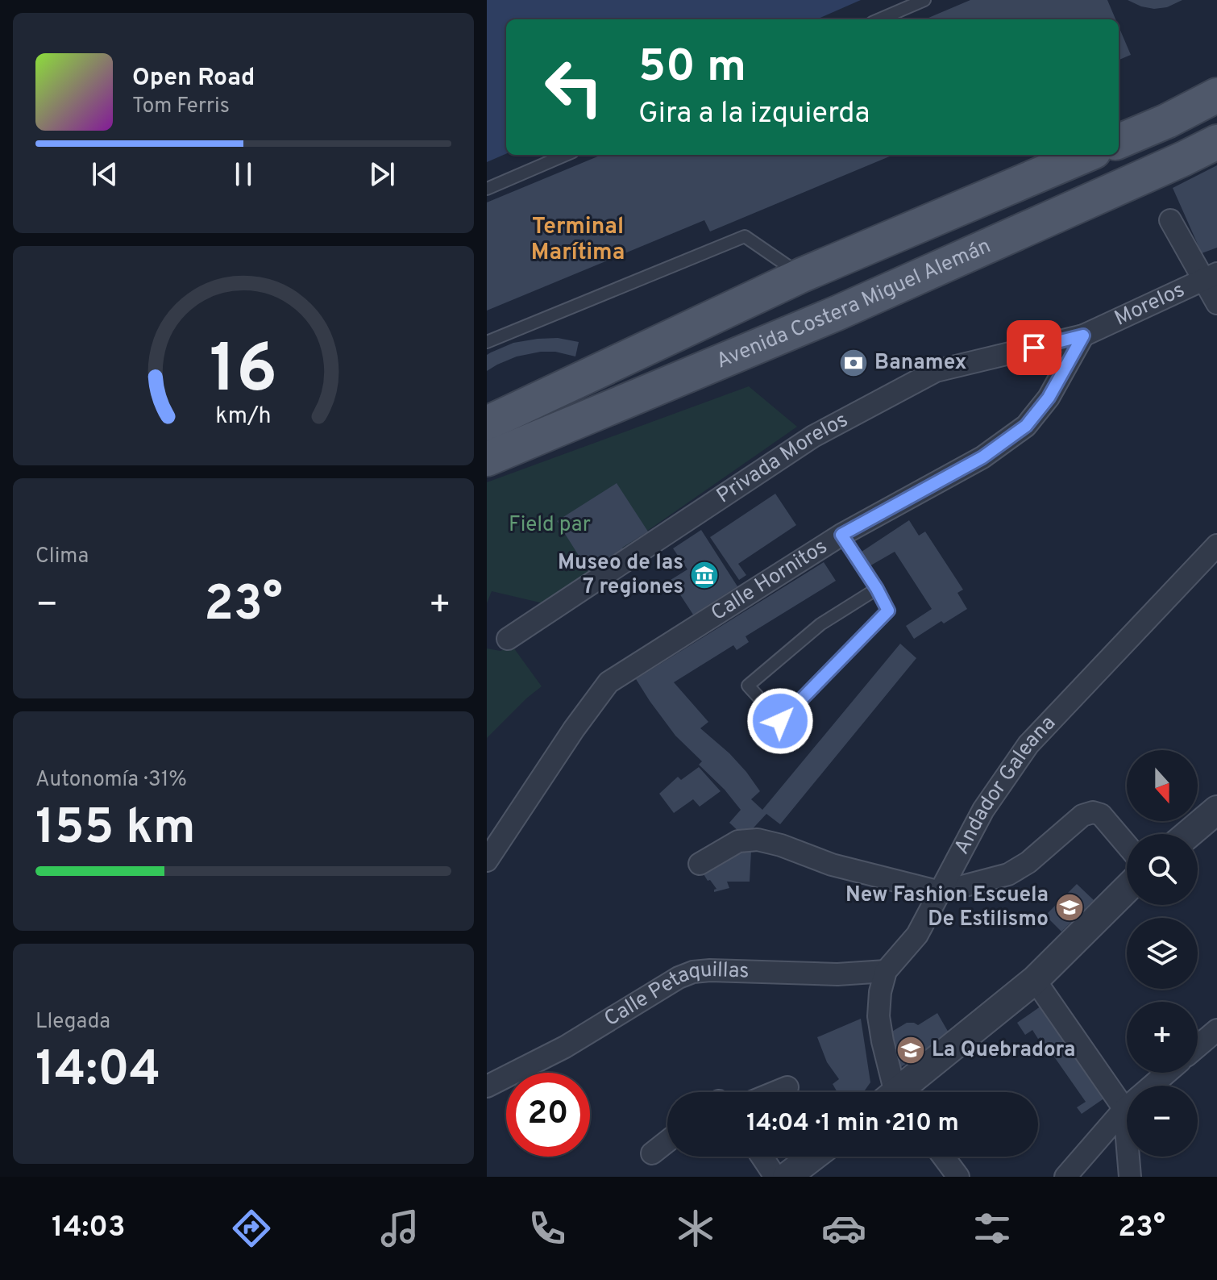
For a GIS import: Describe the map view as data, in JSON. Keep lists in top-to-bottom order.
{
  "streets": {
    "main road": ["Avenida Costera Miguel Alemán"],
    "street": [
      "Morelos",
      "Privada Morelos",
      "Calle Hornitos",
      "Andador Galeana",
      "Calle Petaquillas"
    ]
  },
  "crossings": [
    ["Morelos", "Privada Morelos"],
    ["Morelos", "Calle Hornitos"],
    ["Privada Morelos", "Calle Hornitos"],
    ["Andador Galeana", "Calle Petaquillas"]
  ],
  "districts": ["Terminal Marítima"],
  "parks": ["Field par"],
  "places": {
    "bank": ["Banamex"],
    "museum": ["Museo de las 7 regiones"],
    "school or university": ["New Fashion Escuela De Estilismo", "La Quebradora"]
  },
  "north": "bottom",
  "page": {
    "turn": ["50 m", "Gira a la izquierda"],
    "song": ["Open Road", "Tom Ferris"],
    "tile": [
      "Clima",
      ["Autonomía · 31%", "155 km"],
      ["Llegada", "14:04"]
    ],
    "heat": ["−", "23°", "+"],
    "map_buttons": ["+", "−"],
    "limit": "20",
    "trip": "14:04 · 1 min · 210 m",
    "tabs": ["14:03", "23°"],
    "gauge": ["16", "km/h"]
  }
}
